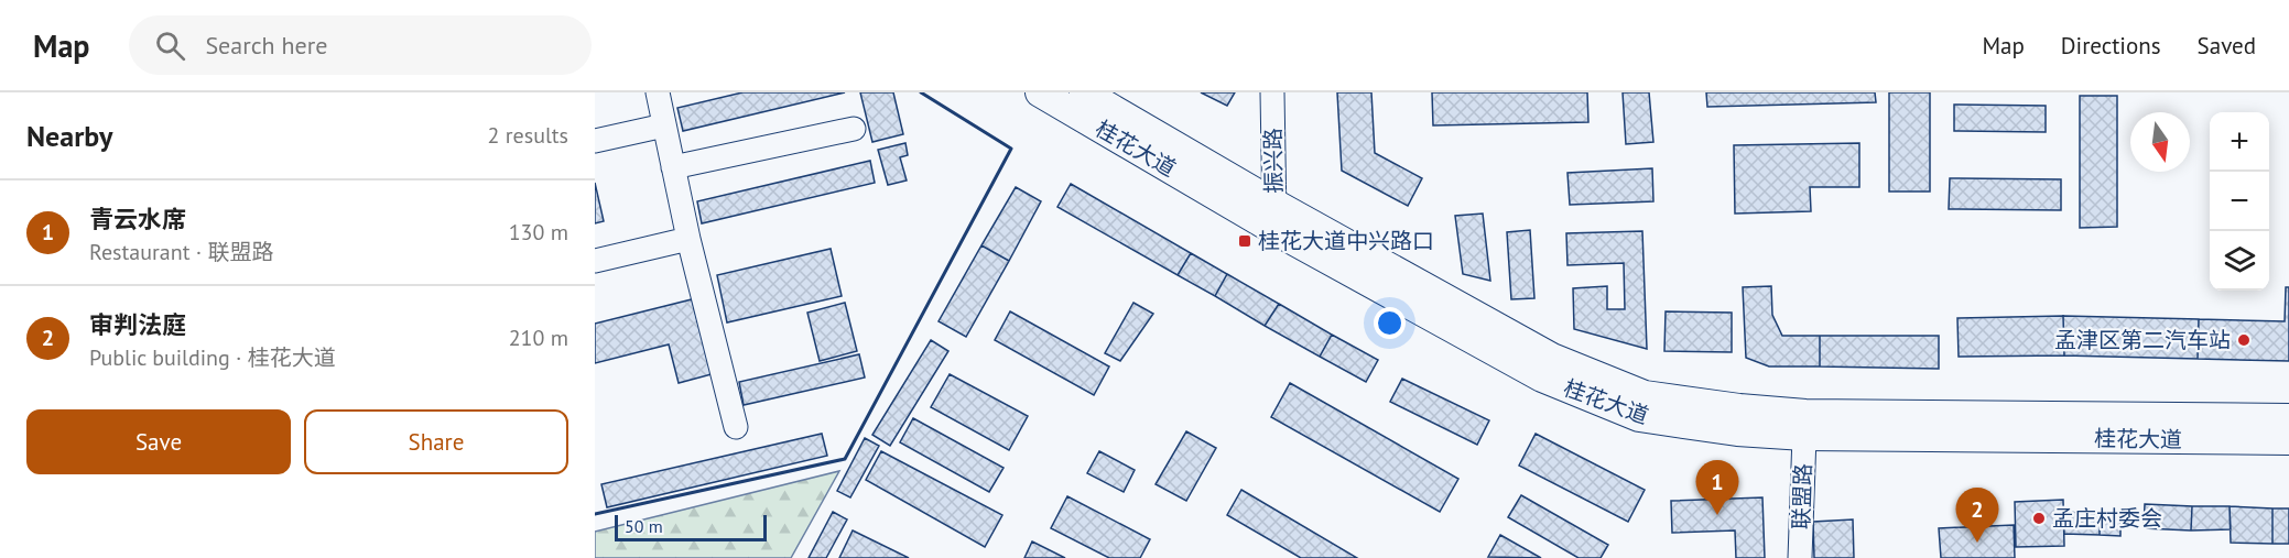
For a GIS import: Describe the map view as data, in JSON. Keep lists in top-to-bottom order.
{
  "streets": {
    "main road": ["桂花大道"],
    "street": ["振兴路", "联盟路"]
  },
  "crossings": [
    ["桂花大道", "振兴路"],
    ["桂花大道", "联盟路"]
  ],
  "places": {
    "transit": ["桂花大道中兴路口"],
    "other": ["孟津区第二汽车站", "孟庄村委会"]
  },
  "scale_bar": "50 m",
  "north": "bottom",
  "page": {
    "header": "Map",
    "search": "Search here",
    "nav": ["Map", "Directions", "Saved"],
    "heading": ["Nearby", "2 results"],
    "map_buttons": ["+", "−"],
    "list": [
      {
        "mark": "1",
        "name": "青云水席",
        "note": "Restaurant · 联盟路",
        "value": "130 m"
      },
      {
        "mark": "2",
        "name": "审判法庭",
        "note": "Public building · 桂花大道",
        "value": "210 m"
      }
    ],
    "buttons": ["Save", "Share"],
    "pins": ["1", "2"],
    "scale": "50 m"
  }
}
